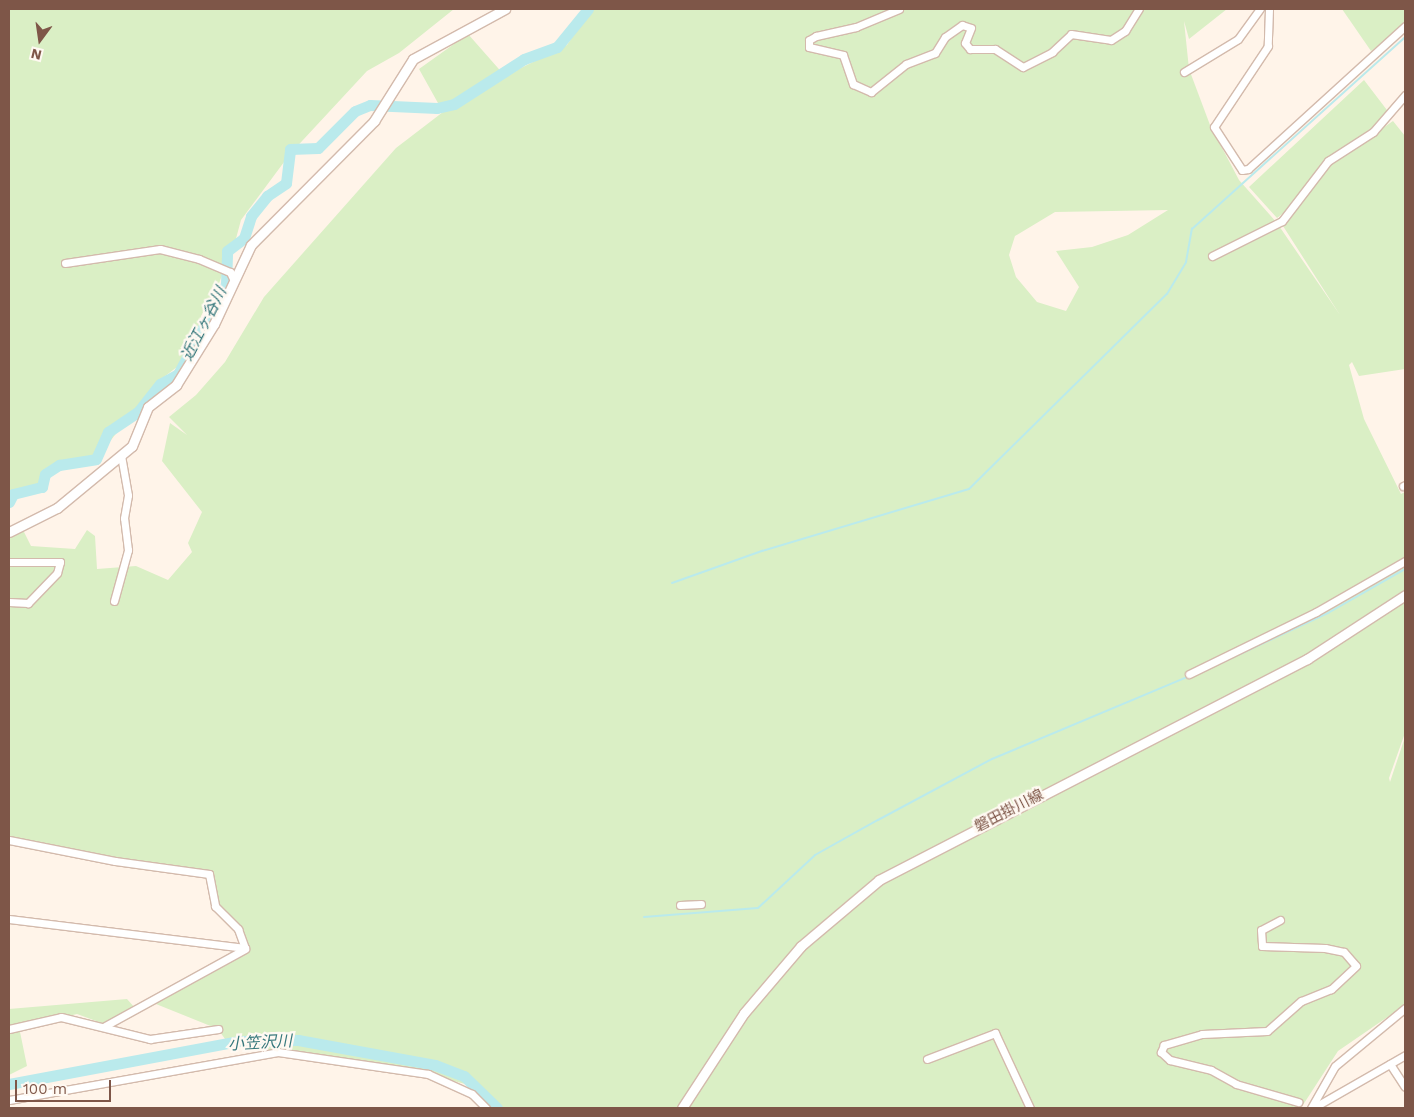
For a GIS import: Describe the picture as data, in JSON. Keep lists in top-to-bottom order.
{
  "streets": {
    "main road": ["磐田掛川線"]
  },
  "water": ["近江ヶ谷川", "小笠沢川"],
  "scale_bar": "100 m",
  "north": "bottom"
}
